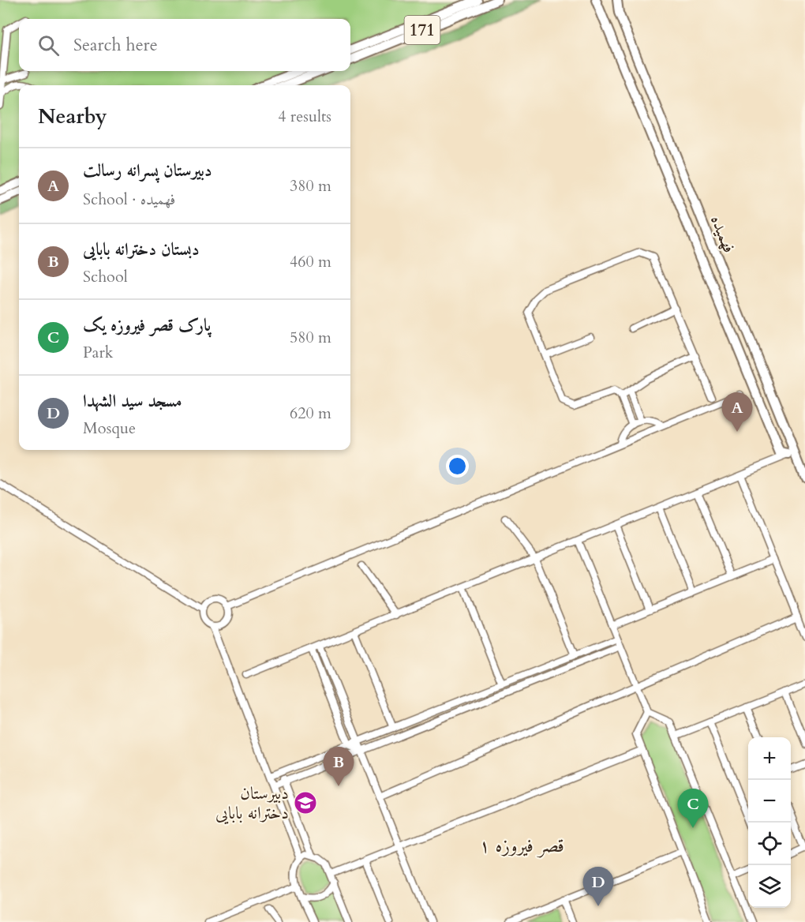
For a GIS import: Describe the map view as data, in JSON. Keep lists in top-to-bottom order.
{
  "streets": {
    "main road": ["171", "فهمیده"]
  },
  "districts": ["قصر فیروزه ۱"],
  "places": {
    "school or university": ["دبیرستان دخترانه بابایی"]
  },
  "page": {
    "search": "Search here",
    "heading": ["Nearby", "4 results"],
    "list": [
      {
        "mark": "A",
        "name": "دبیرستان پسرانه رسالت",
        "note": "School · فهمیده",
        "value": "380 m"
      },
      {
        "mark": "B",
        "name": "دبستان دخترانه بابایی",
        "note": "School",
        "value": "460 m"
      },
      {
        "mark": "C",
        "name": "پارک قصر فیروزه یک",
        "note": "Park",
        "value": "580 m"
      },
      {
        "mark": "D",
        "name": "مسجد سید الشهدا",
        "note": "Mosque",
        "value": "620 m"
      }
    ],
    "pins": [
      "A",
      "B",
      "C",
      "D"
    ],
    "map_buttons": ["+", "−"]
  }
}
